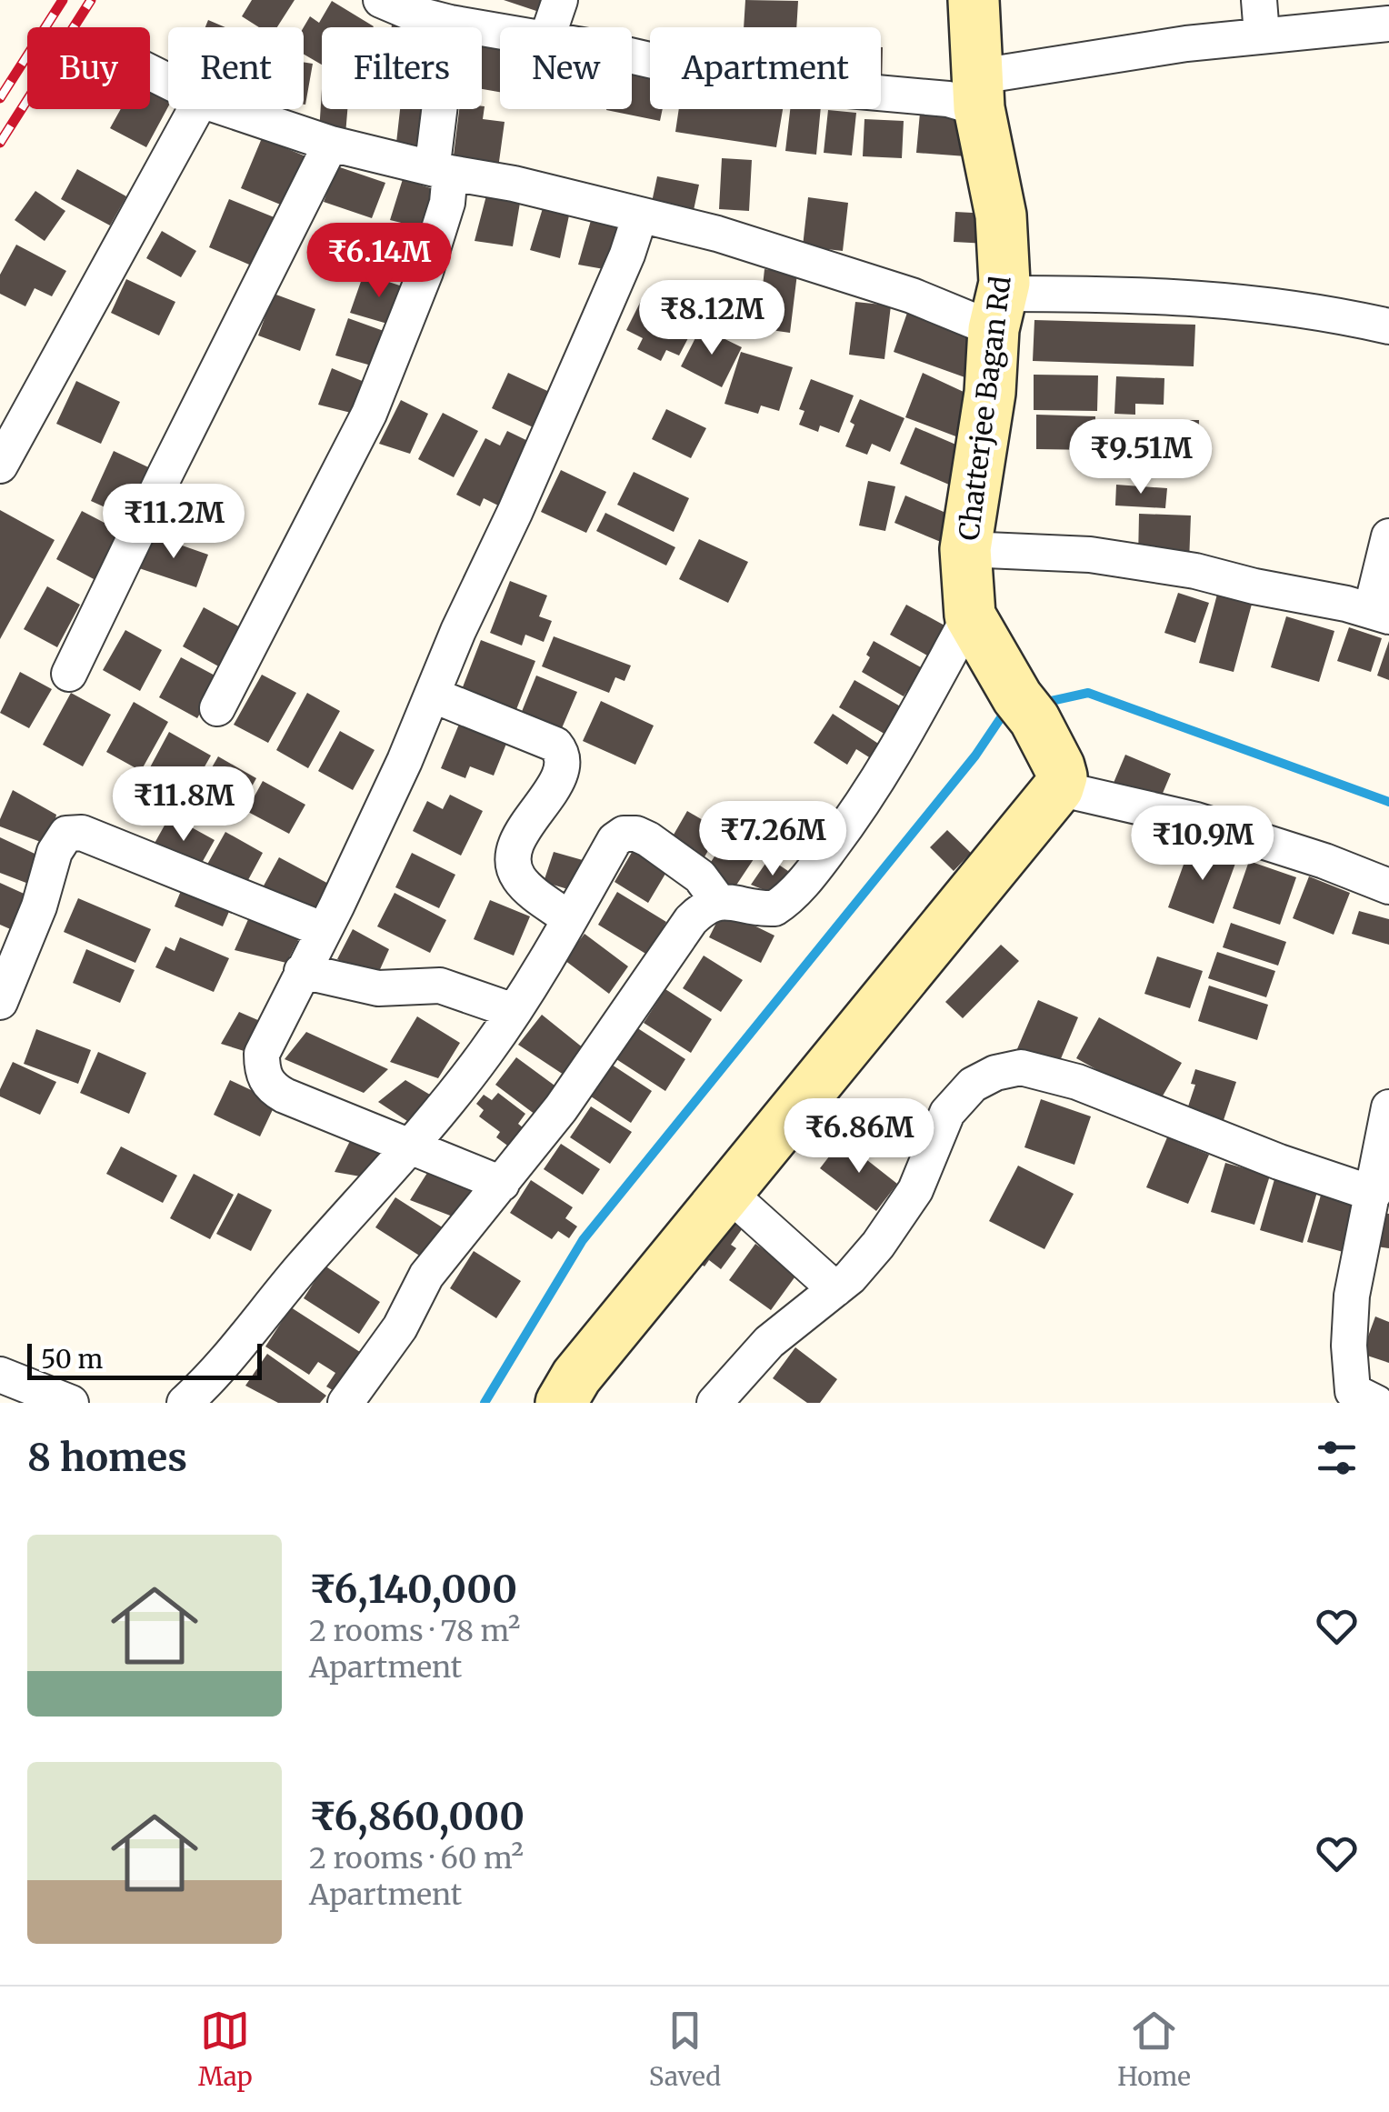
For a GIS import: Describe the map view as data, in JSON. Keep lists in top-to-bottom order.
{
  "streets": {
    "street": ["Chatterjee Bagan Rd"]
  },
  "scale_bar": "50 m",
  "page": {
    "chip": [
      "Buy",
      "Rent",
      "Filters",
      "New",
      "Apartment"
    ],
    "price": [
      "₹6.14M",
      "₹8.12M",
      "₹9.51M",
      "₹11.2M",
      "₹11.8M",
      "₹7.26M",
      "₹10.9M",
      "₹6.86M"
    ],
    "scale": "50 m",
    "heading": "8 homes",
    "list": [
      {
        "name": "₹6,140,000",
        "note": "2 rooms · 78 m² · Apartment"
      },
      {
        "name": "₹6,860,000",
        "note": "2 rooms · 60 m² · Apartment"
      }
    ],
    "tabs": ["Map", "Saved", "Home"]
  }
}
